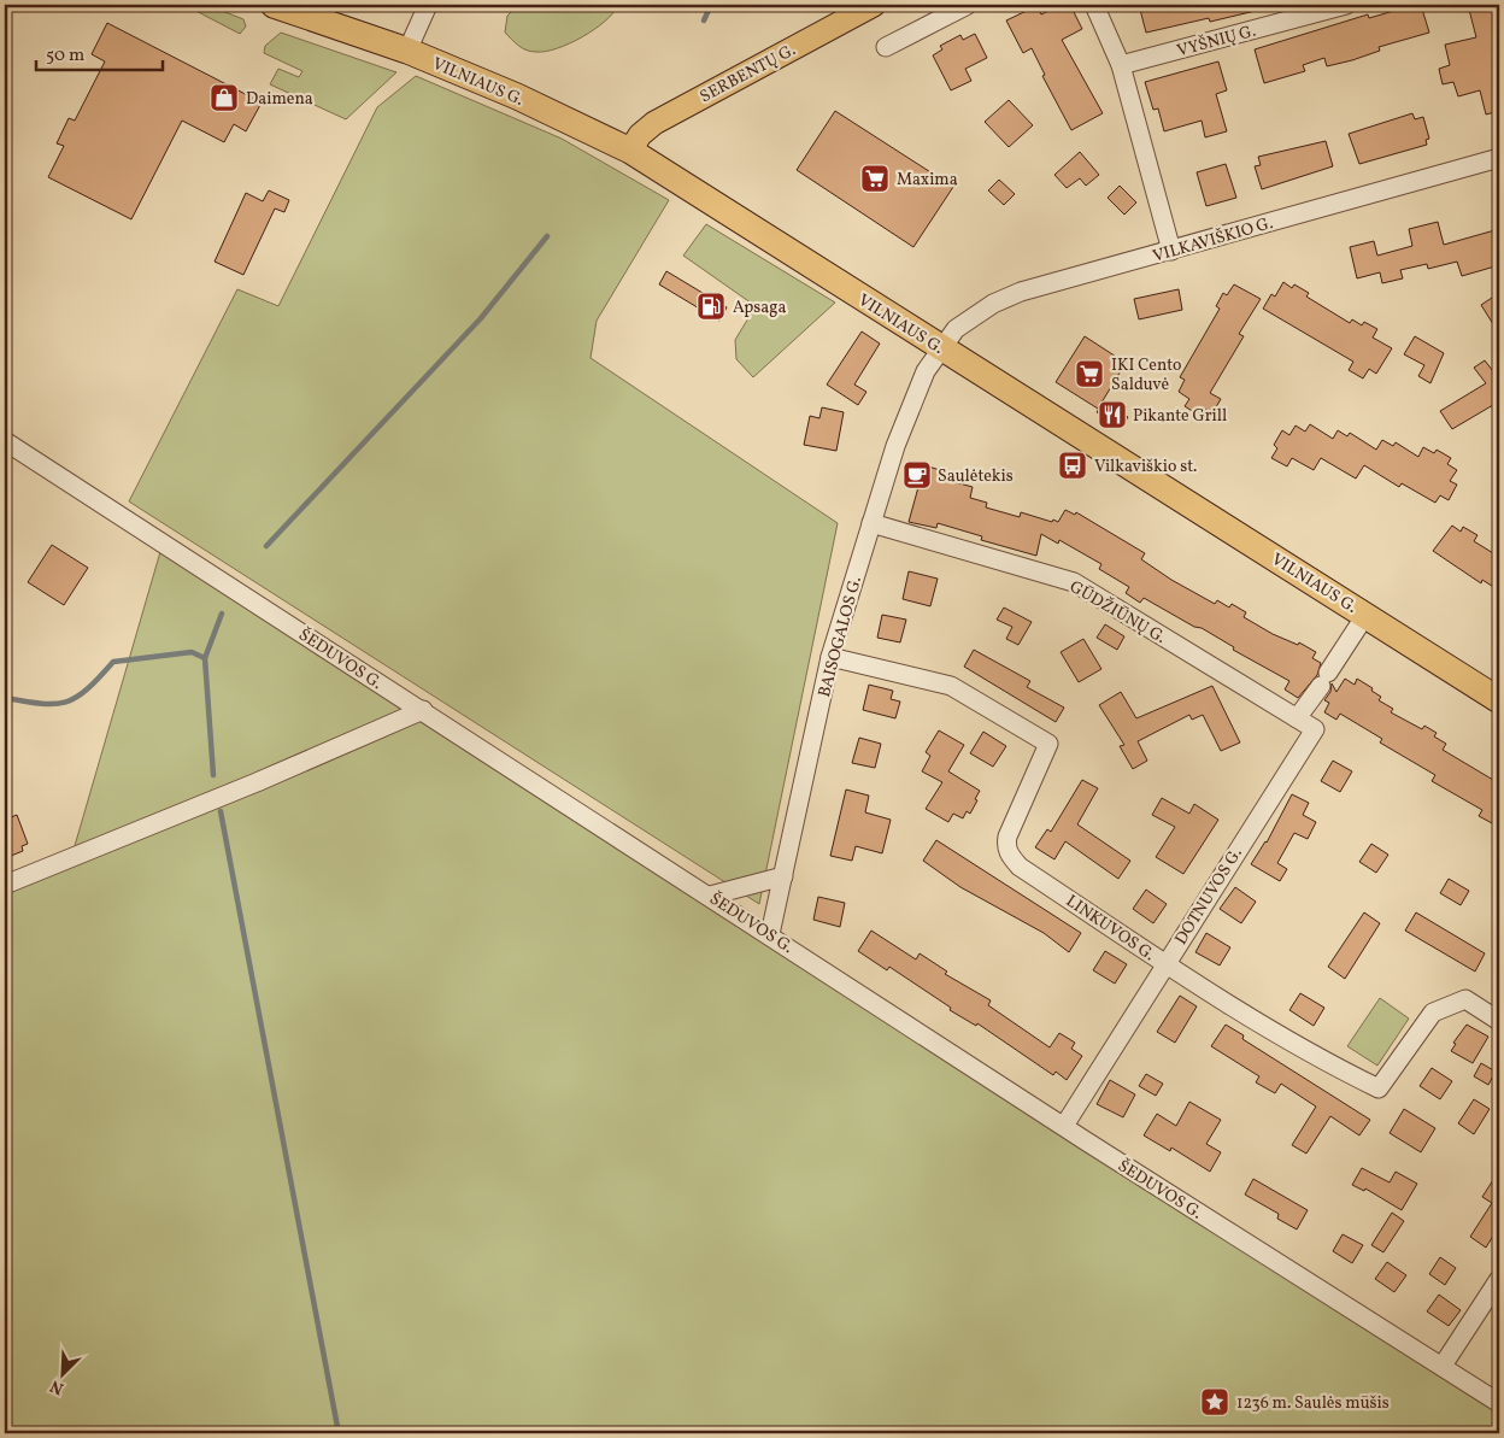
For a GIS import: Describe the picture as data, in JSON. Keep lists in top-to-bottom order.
{
  "streets": {
    "highway": ["VILNIAUS G."],
    "main road": ["SERBENTŲ G."],
    "street": [
      "VYŠNIŲ G.",
      "VILKAVIŠKIO G.",
      "GŪDŽIŪNŲ G.",
      "BAISOGALOS G.",
      "ŠEDUVOS G.",
      "DOTNUVOS G.",
      "LINKUVOS G."
    ]
  },
  "crossings": [
    ["SERBENTŲ G.", "VILNIAUS G."],
    ["VILNIAUS G.", "VILKAVIŠKIO G."],
    ["VILNIAUS G.", "BAISOGALOS G."],
    ["VILKAVIŠKIO G.", "BAISOGALOS G."],
    ["GŪDŽIŪNŲ G.", "BAISOGALOS G."],
    ["GŪDŽIŪNŲ G.", "DOTNUVOS G."],
    ["BAISOGALOS G.", "ŠEDUVOS G."],
    ["BAISOGALOS G.", "LINKUVOS G."],
    ["ŠEDUVOS G.", "DOTNUVOS G."],
    ["DOTNUVOS G.", "LINKUVOS G."]
  ],
  "places": {
    "shop": ["Daimena"],
    "supermarket": ["Maxima", "IKI Cento Salduvė"],
    "fuel station": ["Apsaga"],
    "restaurant": ["Pikante Grill"],
    "bus stop": ["Vilkaviškio st."],
    "cafe": ["Saulėtekis"],
    "place": ["1236 m. Saulės mūšis"]
  },
  "scale_bar": "50 m",
  "north": "bottom left"
}
